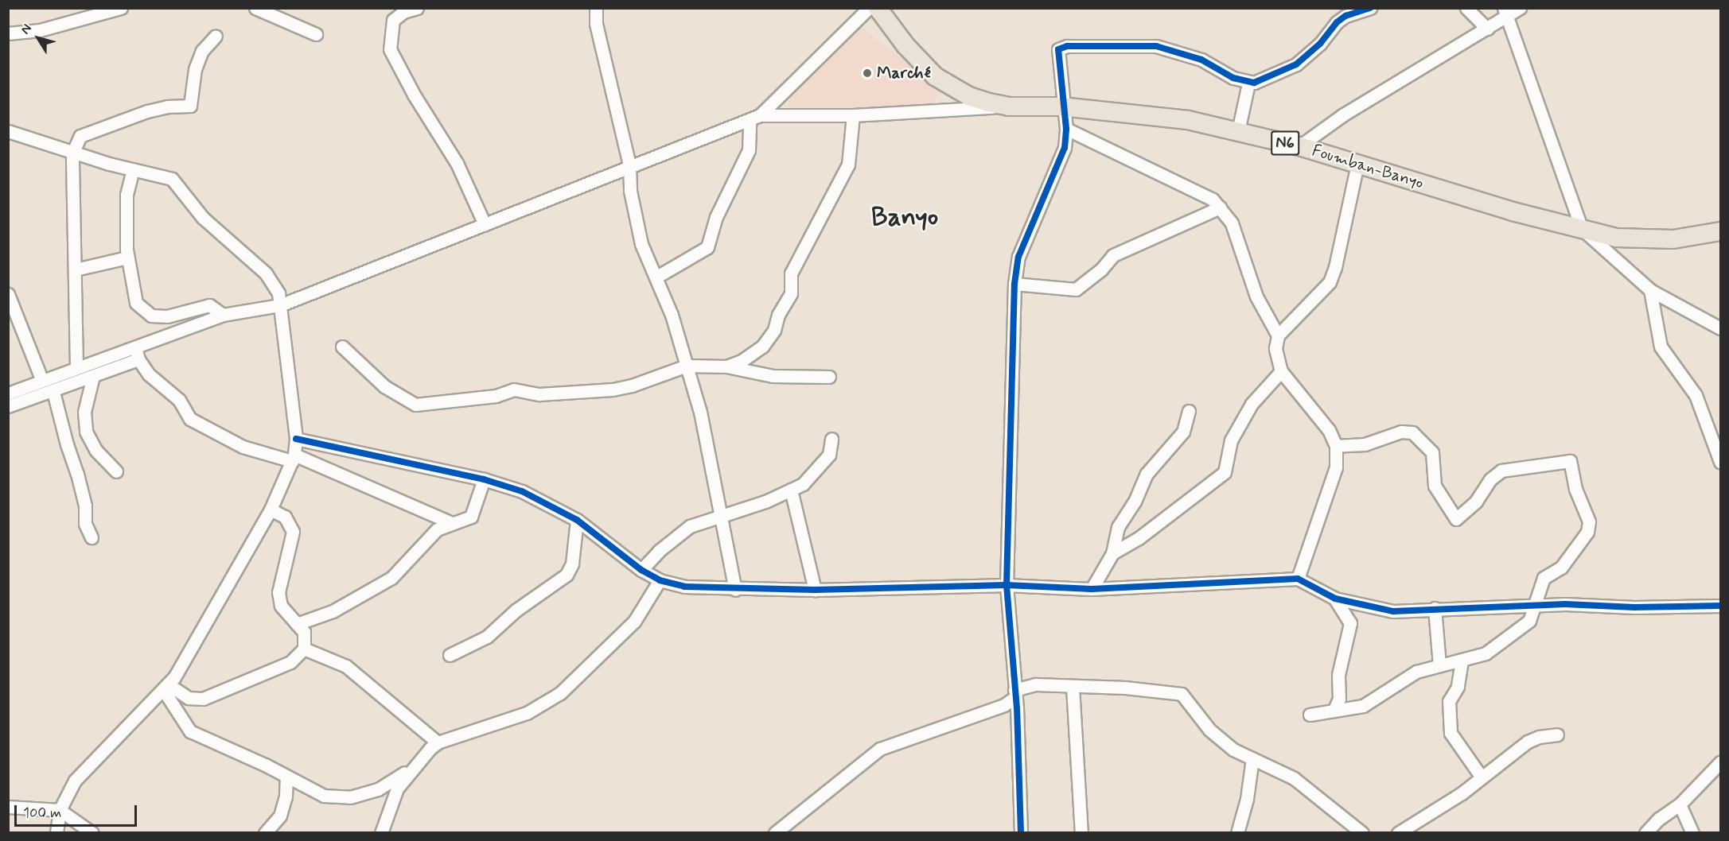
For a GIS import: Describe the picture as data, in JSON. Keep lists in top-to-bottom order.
{
  "streets": {
    "highway": ["N6", "Foumban-Banyo"]
  },
  "districts": ["Banyo"],
  "places": ["Marché"],
  "scale_bar": "100 m",
  "north": "top left"
}
